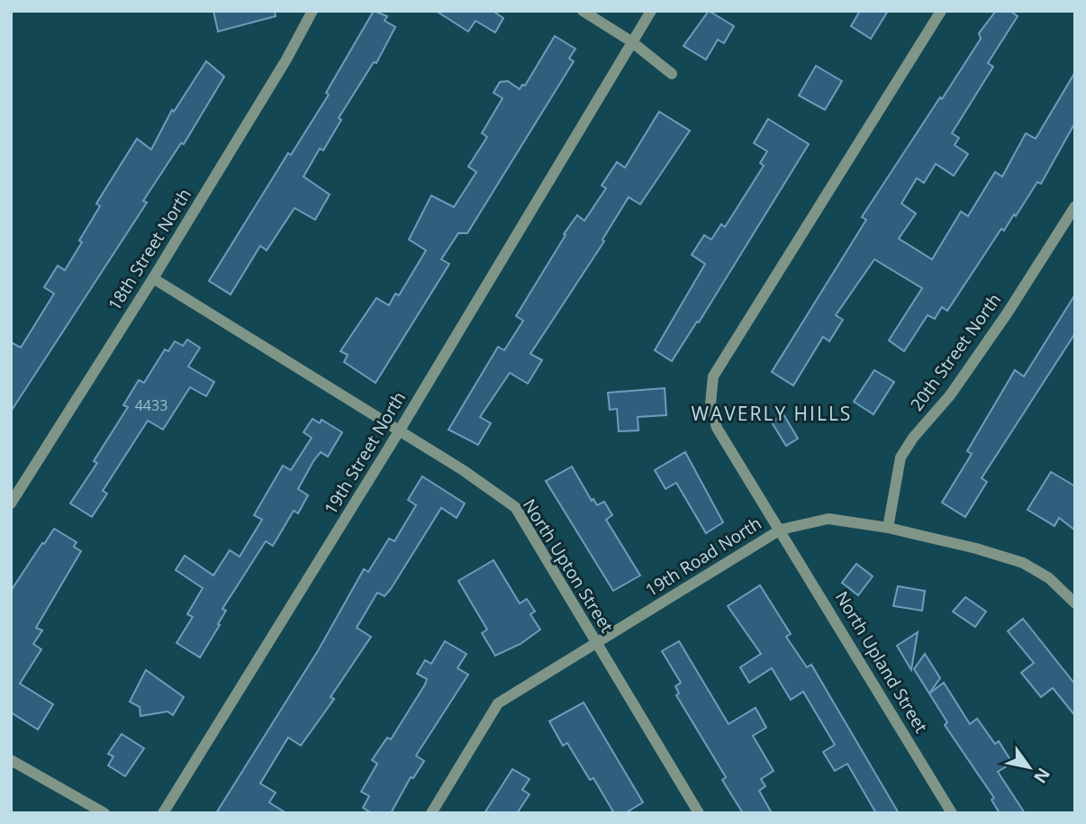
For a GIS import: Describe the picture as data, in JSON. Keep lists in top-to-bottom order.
{
  "streets": {
    "street": [
      "18th Street North",
      "20th Street North",
      "19th Street North",
      "19th Road North",
      "North Upton Street",
      "North Upland Street"
    ]
  },
  "crossings": [
    ["18th Street North", "North Upton Street"],
    ["19th Street North", "North Upton Street"],
    ["19th Road North", "North Upton Street"],
    ["19th Road North", "North Upland Street"]
  ],
  "districts": ["WAVERLY HILLS"],
  "house_numbers": ["4433"],
  "north": "bottom right"
}
